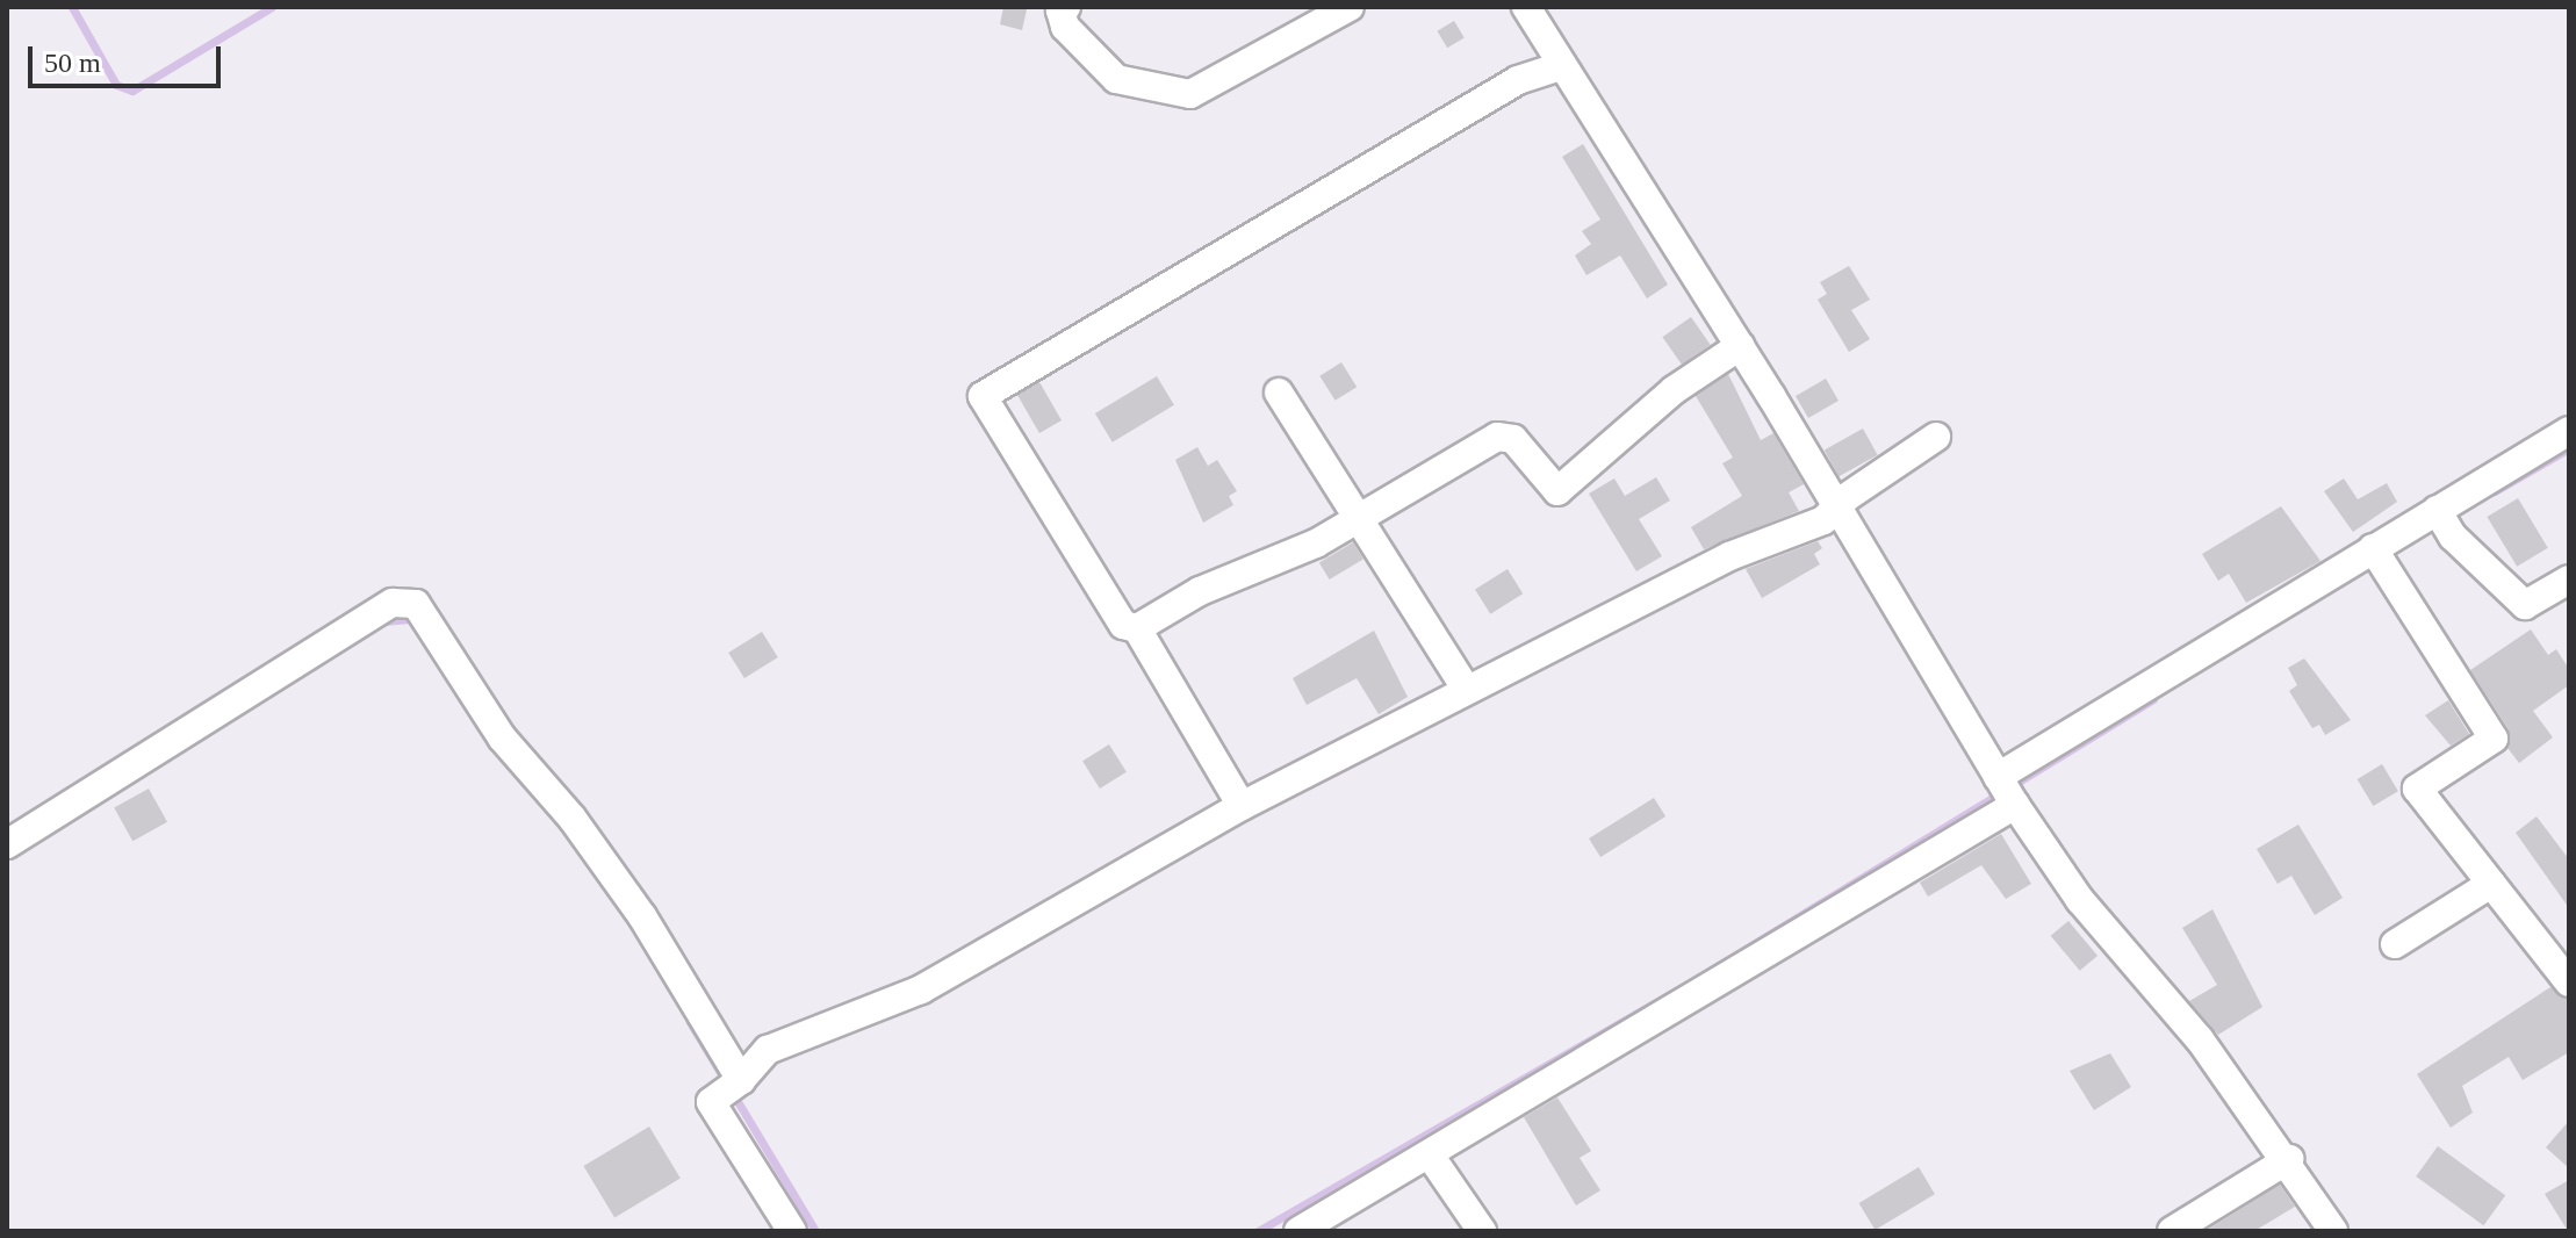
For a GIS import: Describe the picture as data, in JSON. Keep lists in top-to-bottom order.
{
  "scale_bar": "50 m"
}
